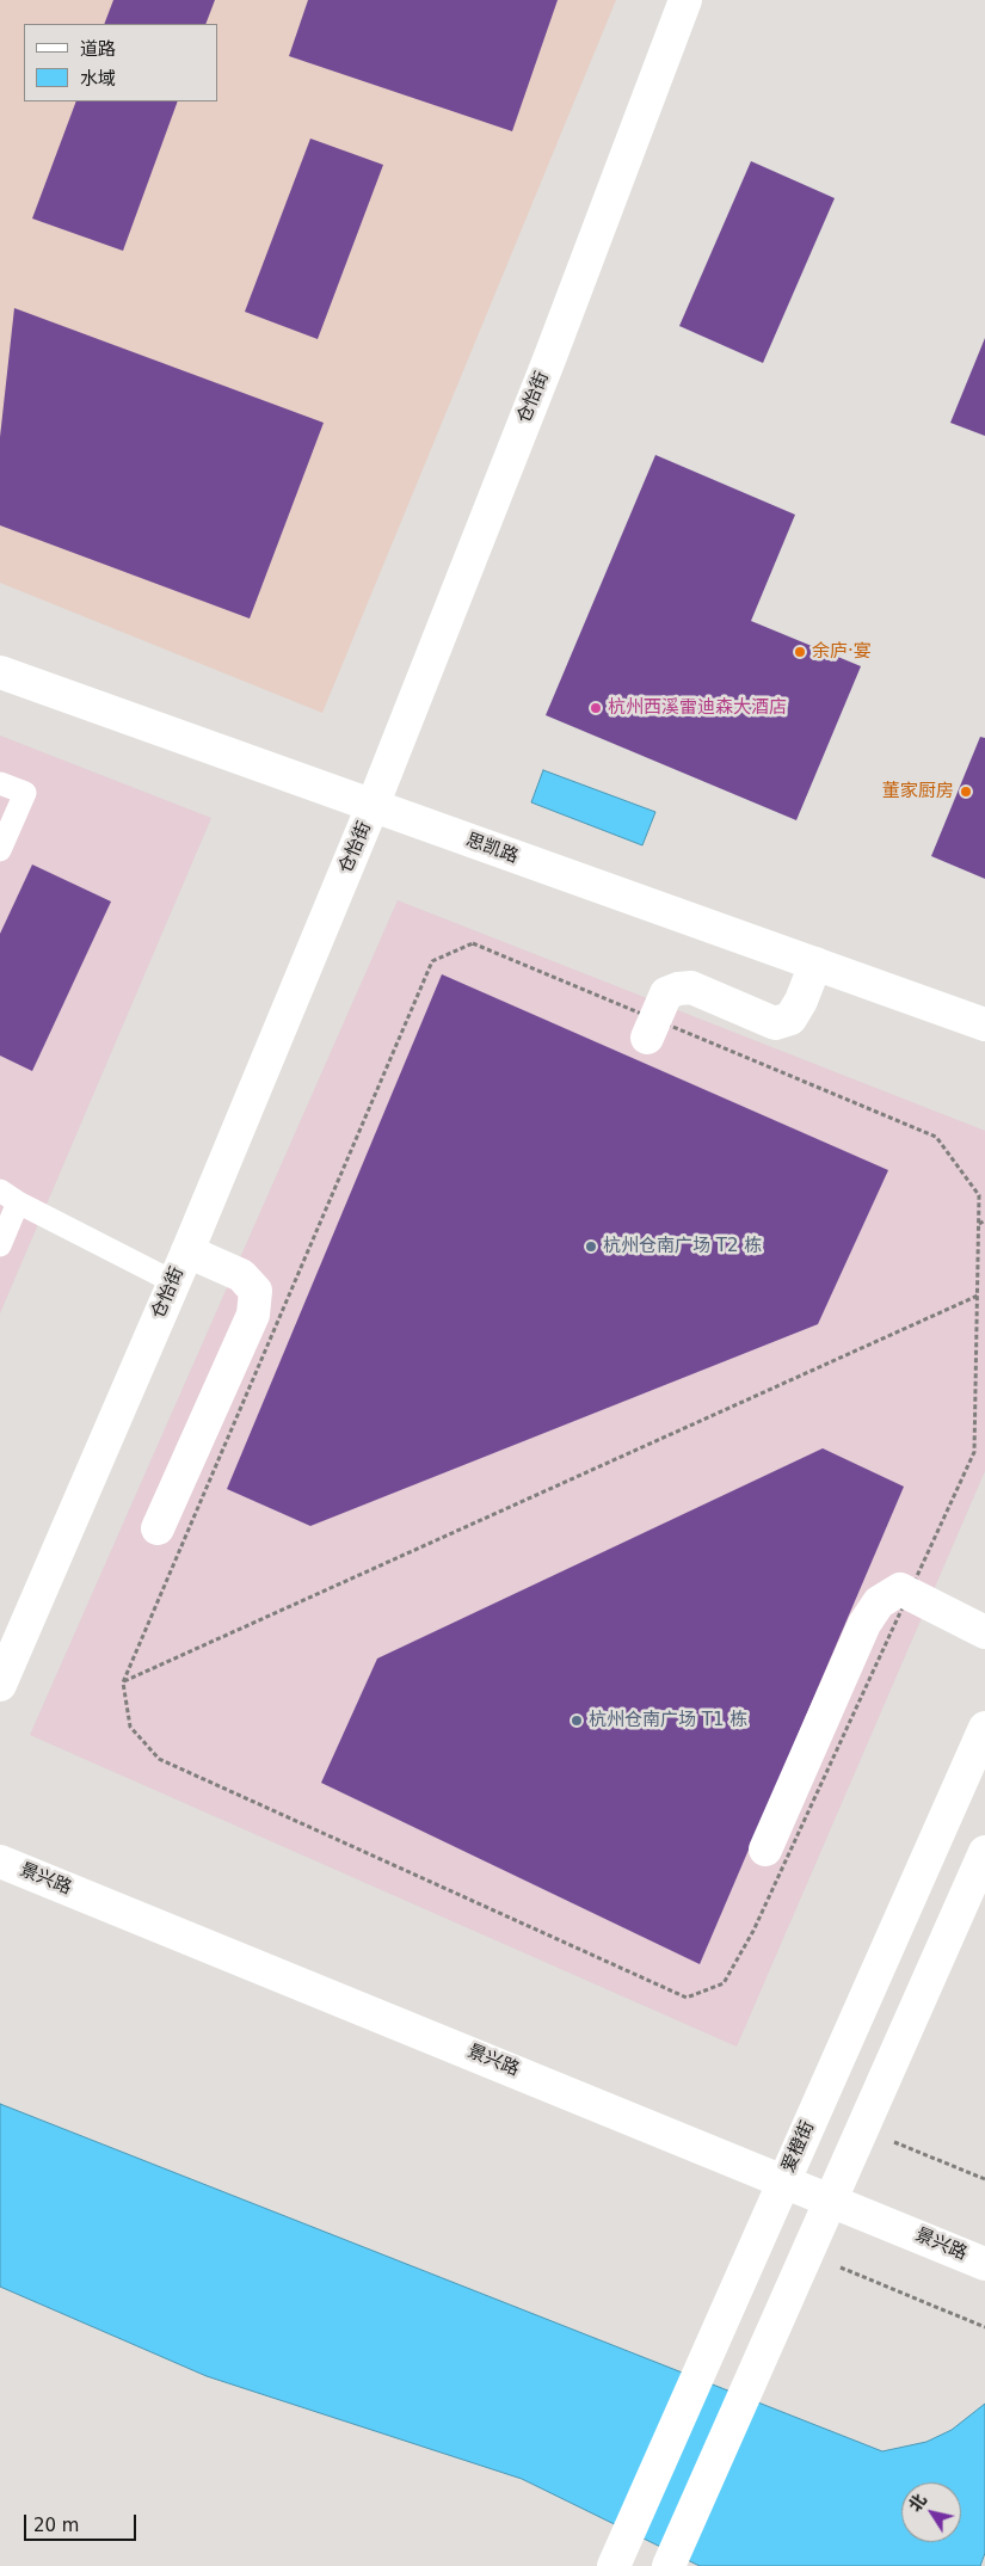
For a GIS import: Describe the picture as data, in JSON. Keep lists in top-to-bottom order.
{
  "streets": {
    "street": [
      "仓怡街",
      "思凯路",
      "景兴路",
      "爱橙街"
    ]
  },
  "crossings": [
    ["仓怡街", "思凯路"],
    ["景兴路", "爱橙街"]
  ],
  "places": [
    "余庐·宴",
    "杭州西溪雷迪森大酒店",
    "董家厨房",
    "杭州仓南广场 T2 栋",
    "杭州仓南广场 T1 栋"
  ],
  "legend": ["道路", "水域"],
  "scale_bar": "20 m",
  "north": "top left"
}
